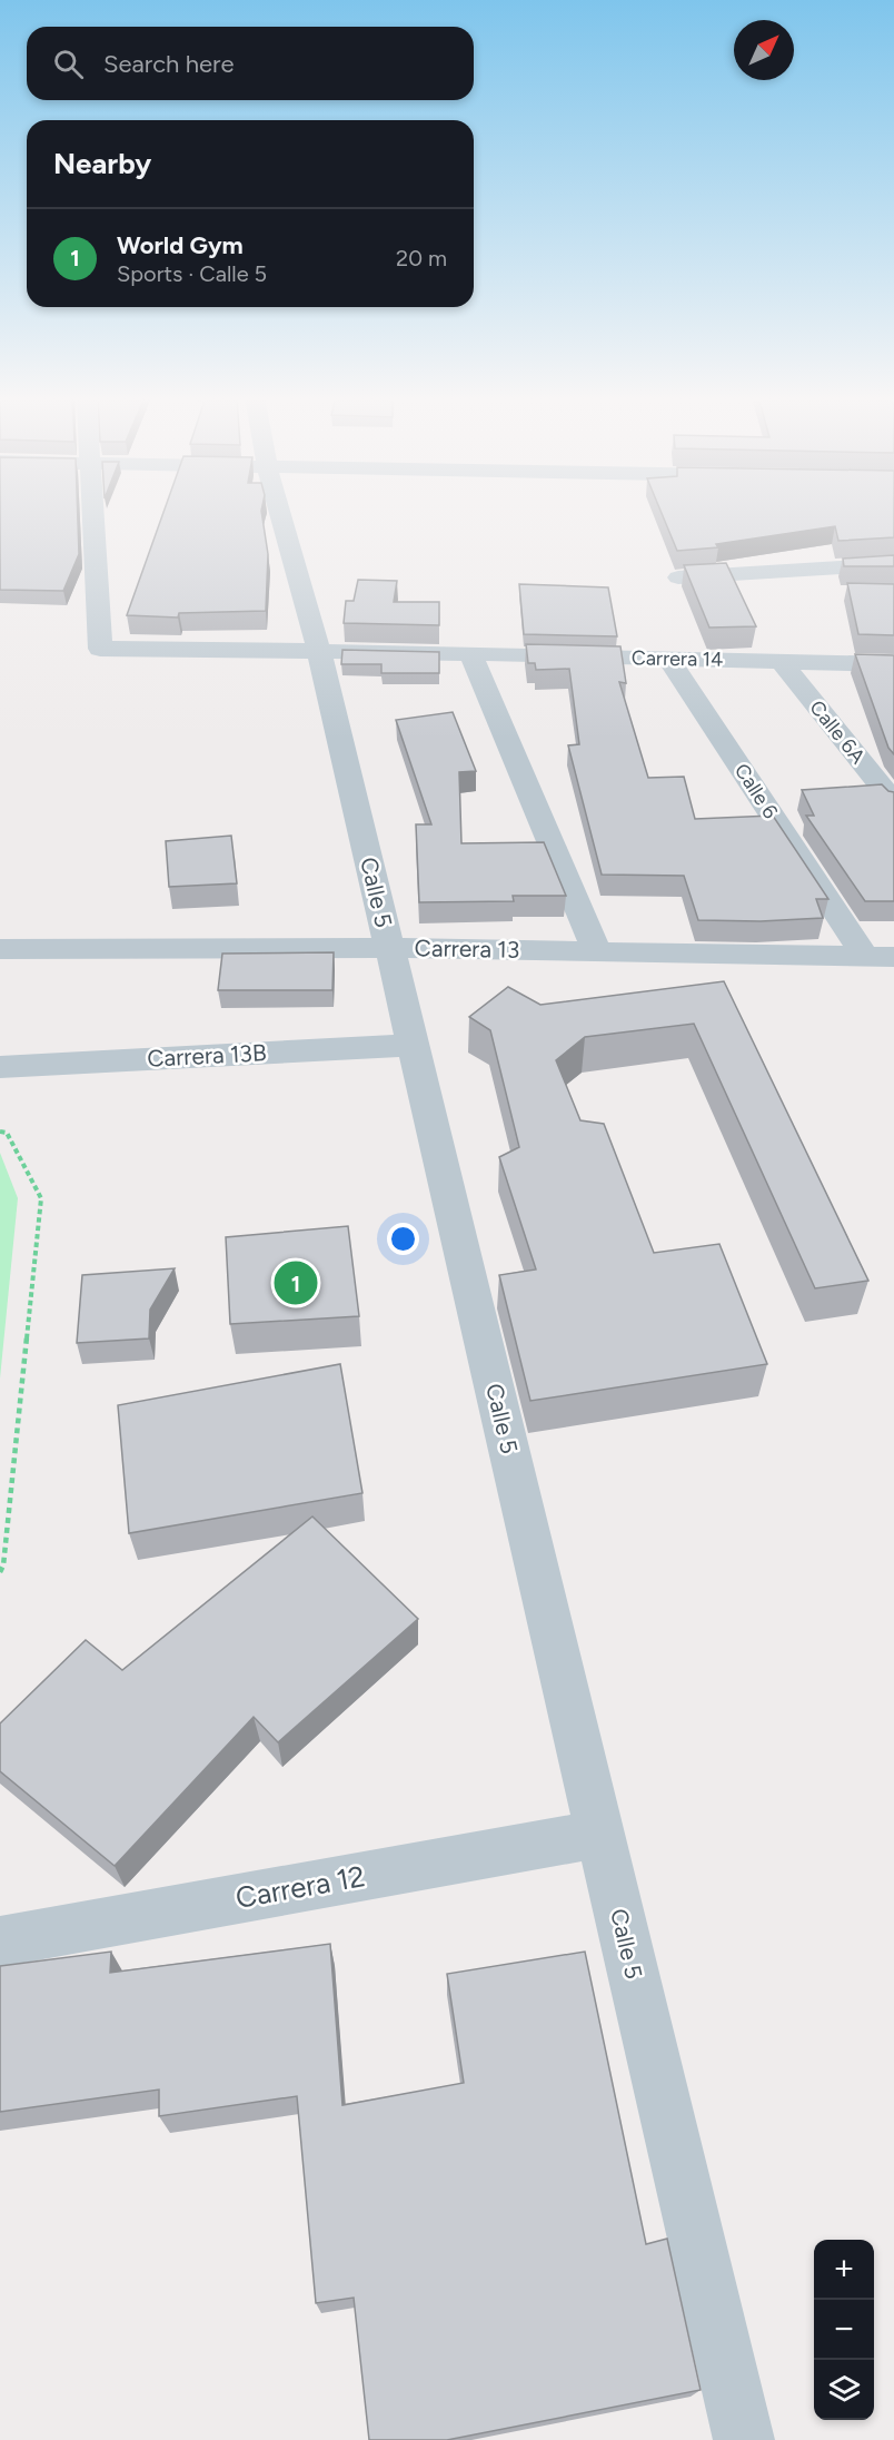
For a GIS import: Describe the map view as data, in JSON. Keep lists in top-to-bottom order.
{
  "streets": {
    "street": [
      "Carrera 14",
      "Calle 6A",
      "Calle 6",
      "Calle 5",
      "Carrera 13",
      "Carrera 13B",
      "Carrera 12"
    ]
  },
  "crossings": [
    ["Carrera 14", "Calle 6A"],
    ["Carrera 14", "Calle 6"],
    ["Carrera 14", "Calle 5"],
    ["Calle 6", "Carrera 13"],
    ["Calle 5", "Carrera 13"],
    ["Calle 5", "Carrera 13B"],
    ["Calle 5", "Carrera 12"]
  ],
  "north": "top right",
  "page": {
    "search": "Search here",
    "heading": "Nearby",
    "list": [
      {
        "mark": "1",
        "name": "World Gym",
        "note": "Sports · Calle 5",
        "value": "20 m"
      }
    ],
    "pins": "1",
    "map_buttons": ["+", "−"]
  }
}
